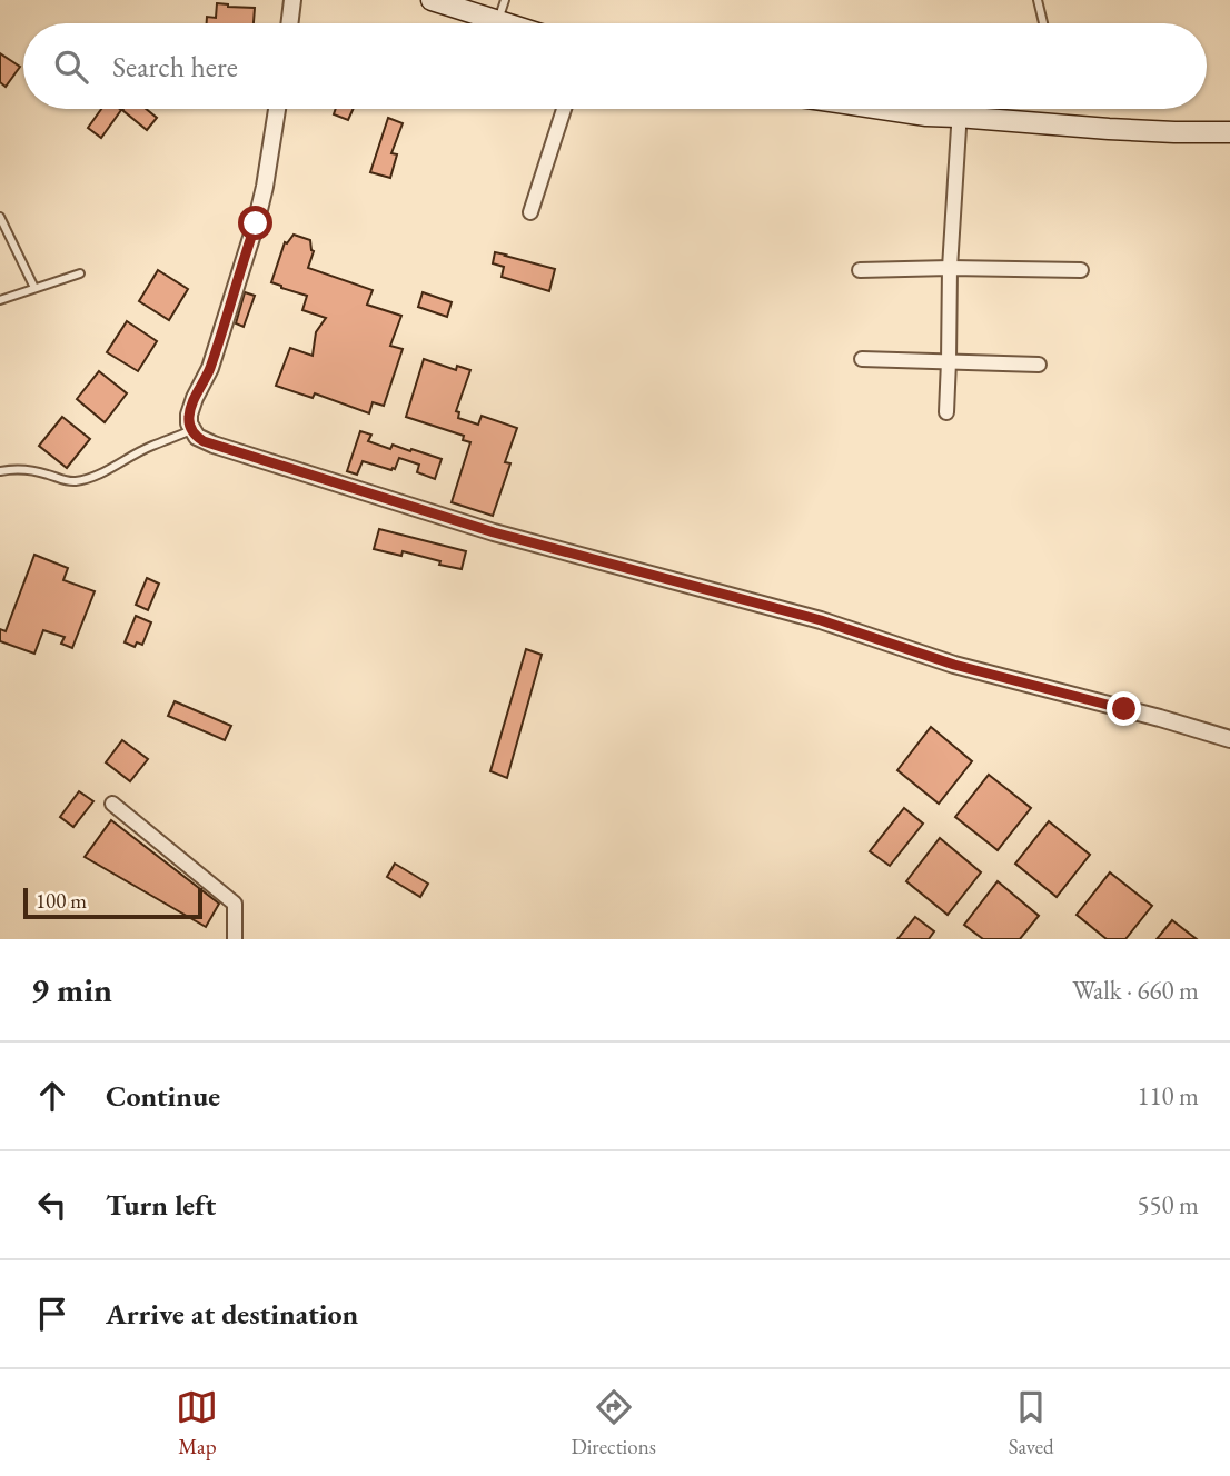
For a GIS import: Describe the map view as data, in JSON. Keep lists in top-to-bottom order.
{
  "scale_bar": "100 m",
  "page": {
    "search": "Search here",
    "scale": "100 m",
    "heading": ["9 min", "Walk · 660 m"],
    "list": [
      ["Continue", "110 m"],
      ["Turn left", "550 m"],
      "Arrive at destination"
    ],
    "nav": ["Map", "Directions", "Saved"]
  }
}
